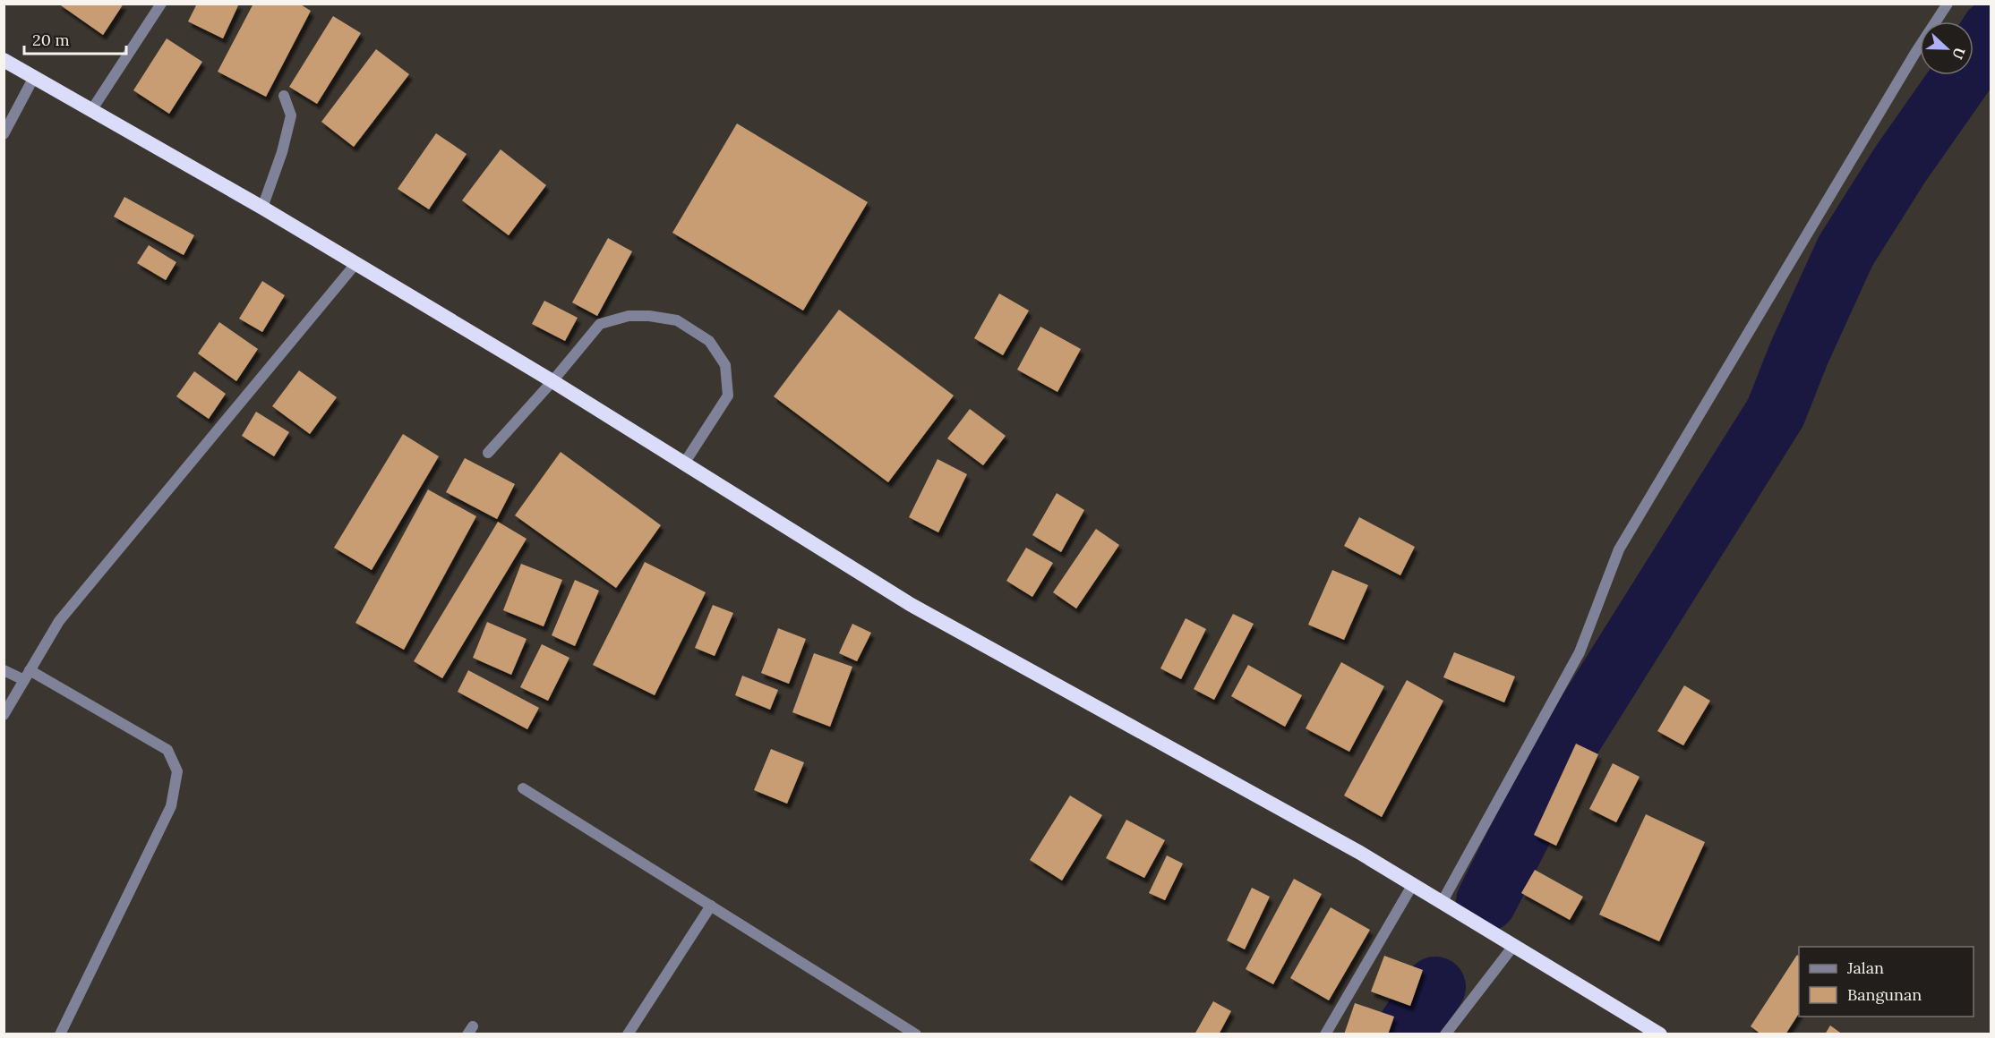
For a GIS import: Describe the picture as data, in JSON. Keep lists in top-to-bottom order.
{
  "legend": ["Jalan", "Bangunan"],
  "scale_bar": "20 m",
  "north": "right"
}
